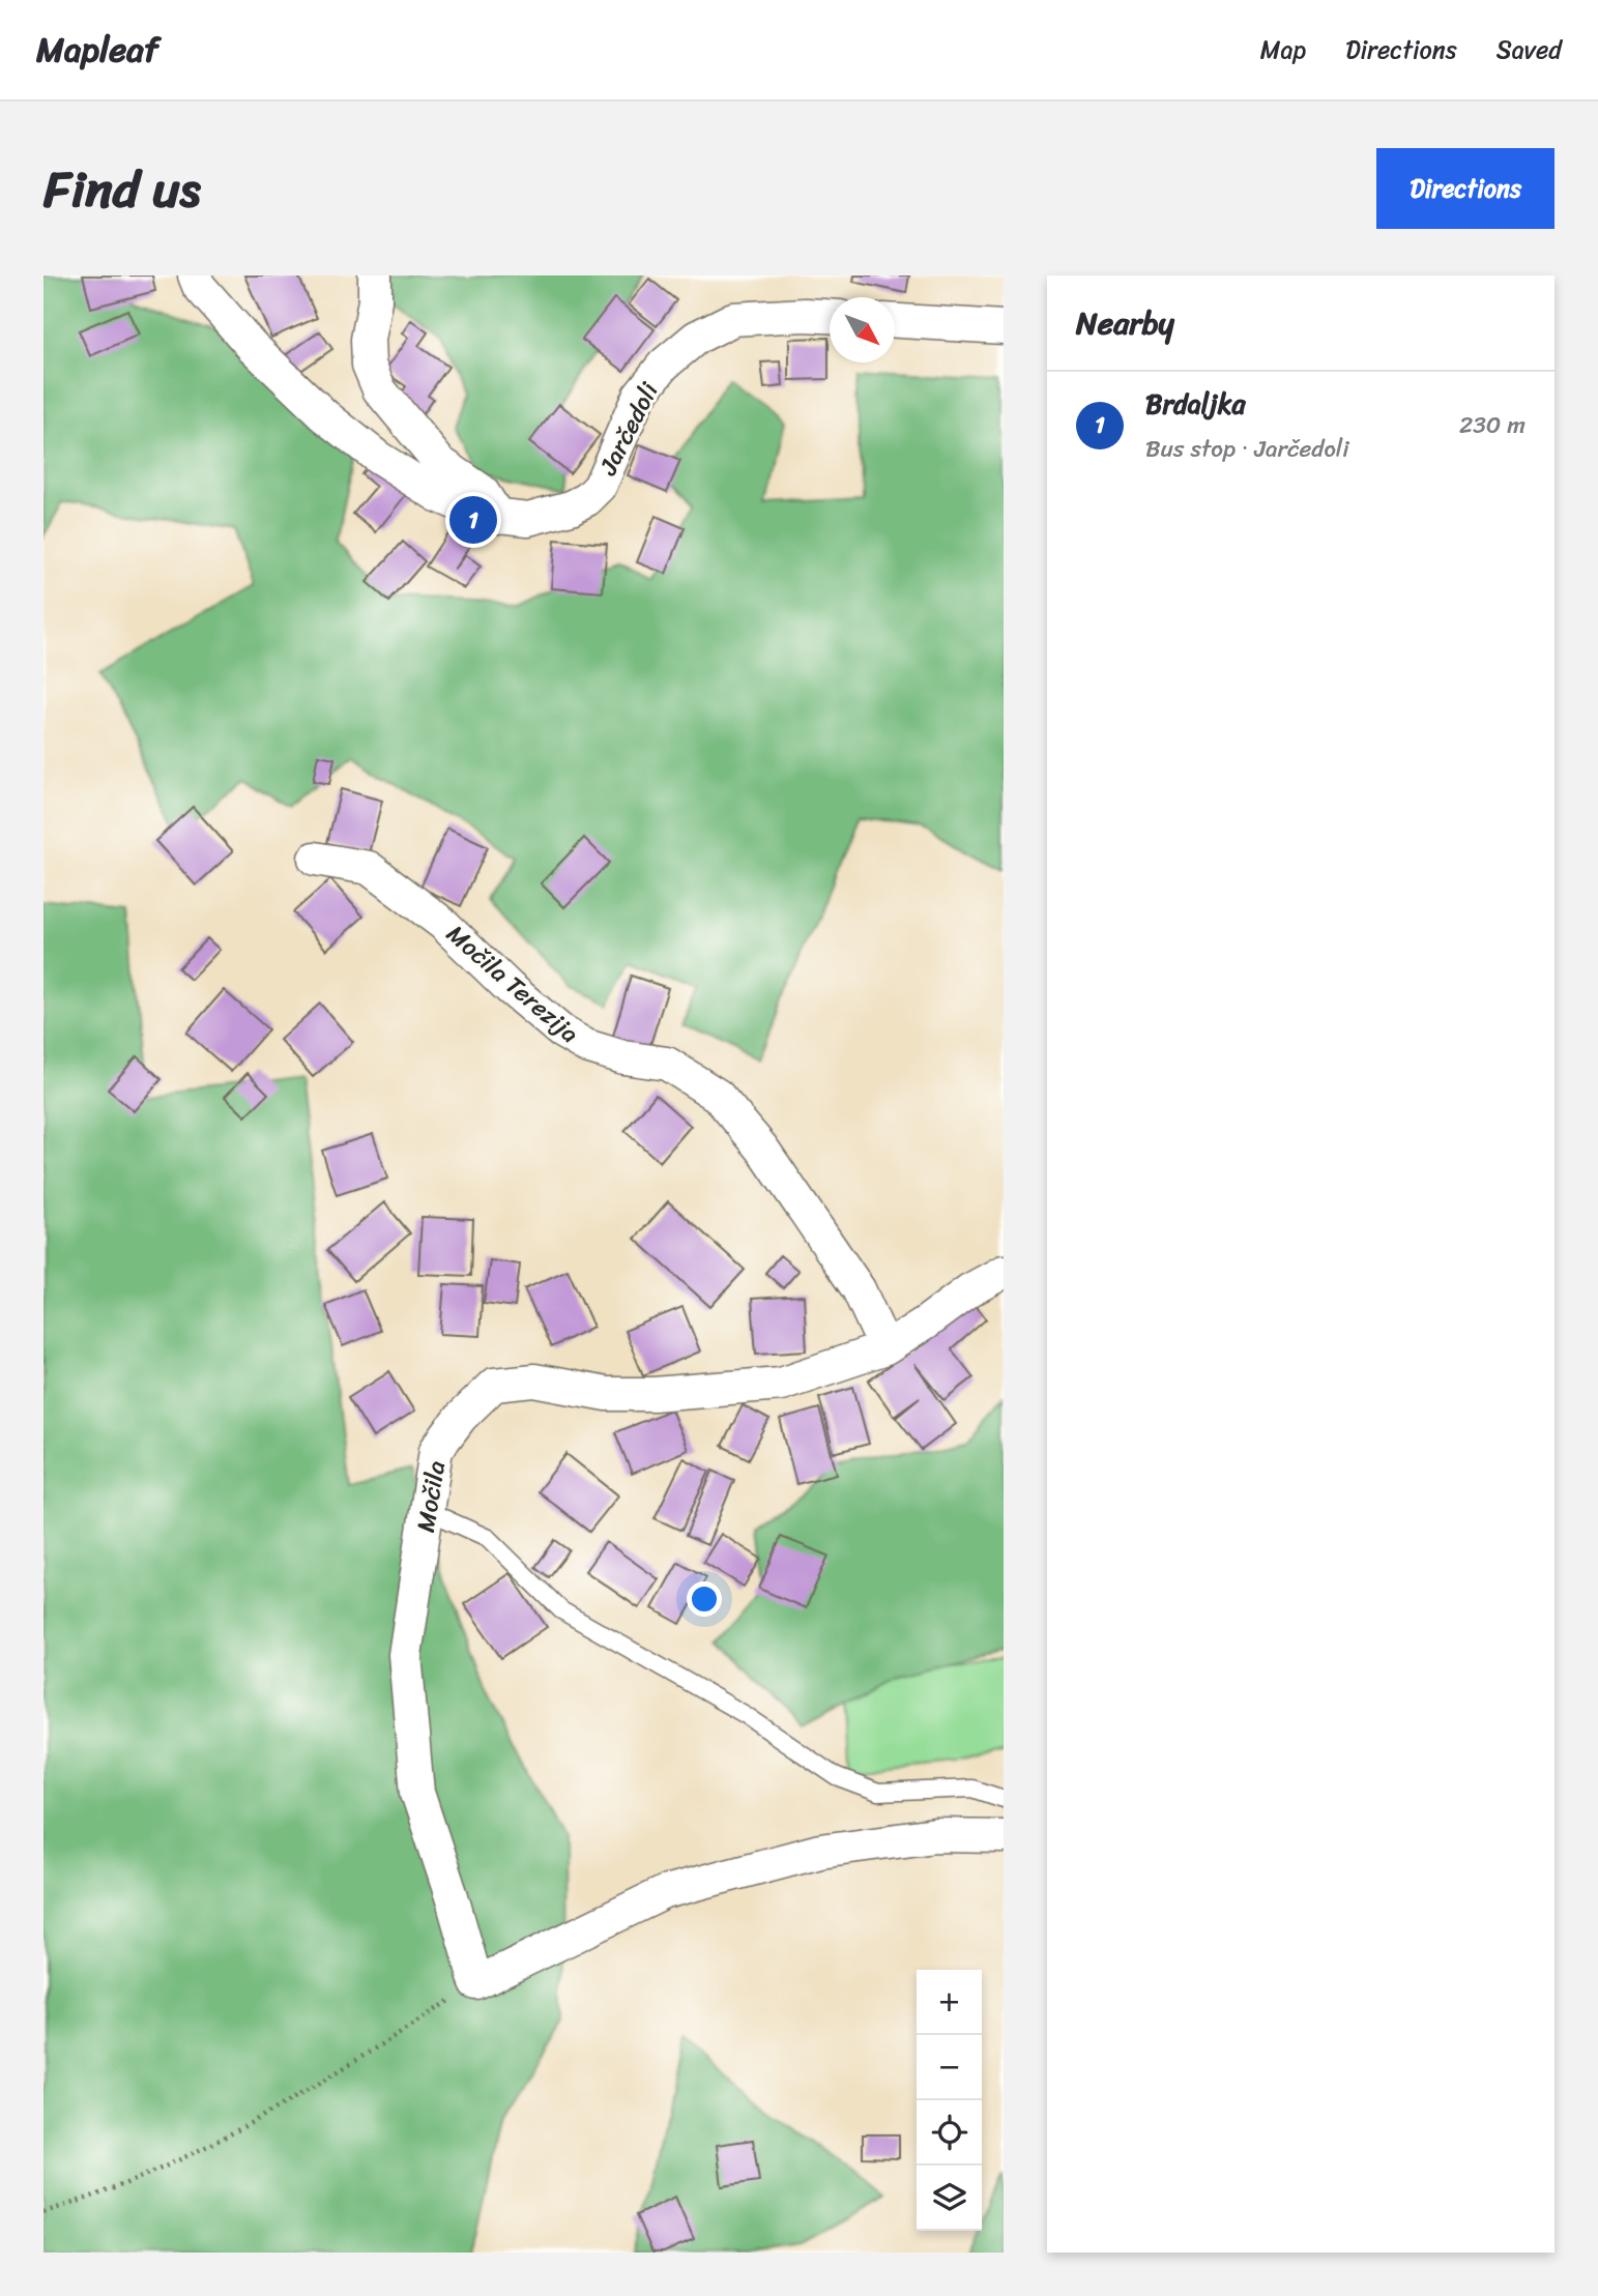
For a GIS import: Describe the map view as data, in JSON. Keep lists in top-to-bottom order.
{
  "streets": {
    "street": ["Jarčedoli", "Močila Terezija", "Močila"]
  },
  "crossings": [
    ["Močila Terezija", "Močila"]
  ],
  "north": "bottom right",
  "page": {
    "header": "Mapleaf",
    "nav": ["Map", "Directions", "Saved"],
    "title": "Find us",
    "buttons": "Directions",
    "heading": "Nearby",
    "list": [
      {
        "mark": "1",
        "name": "Brdaljka",
        "note": "Bus stop · Jarčedoli",
        "value": "230 m"
      }
    ],
    "pins": "1",
    "map_buttons": ["+", "−"]
  }
}
